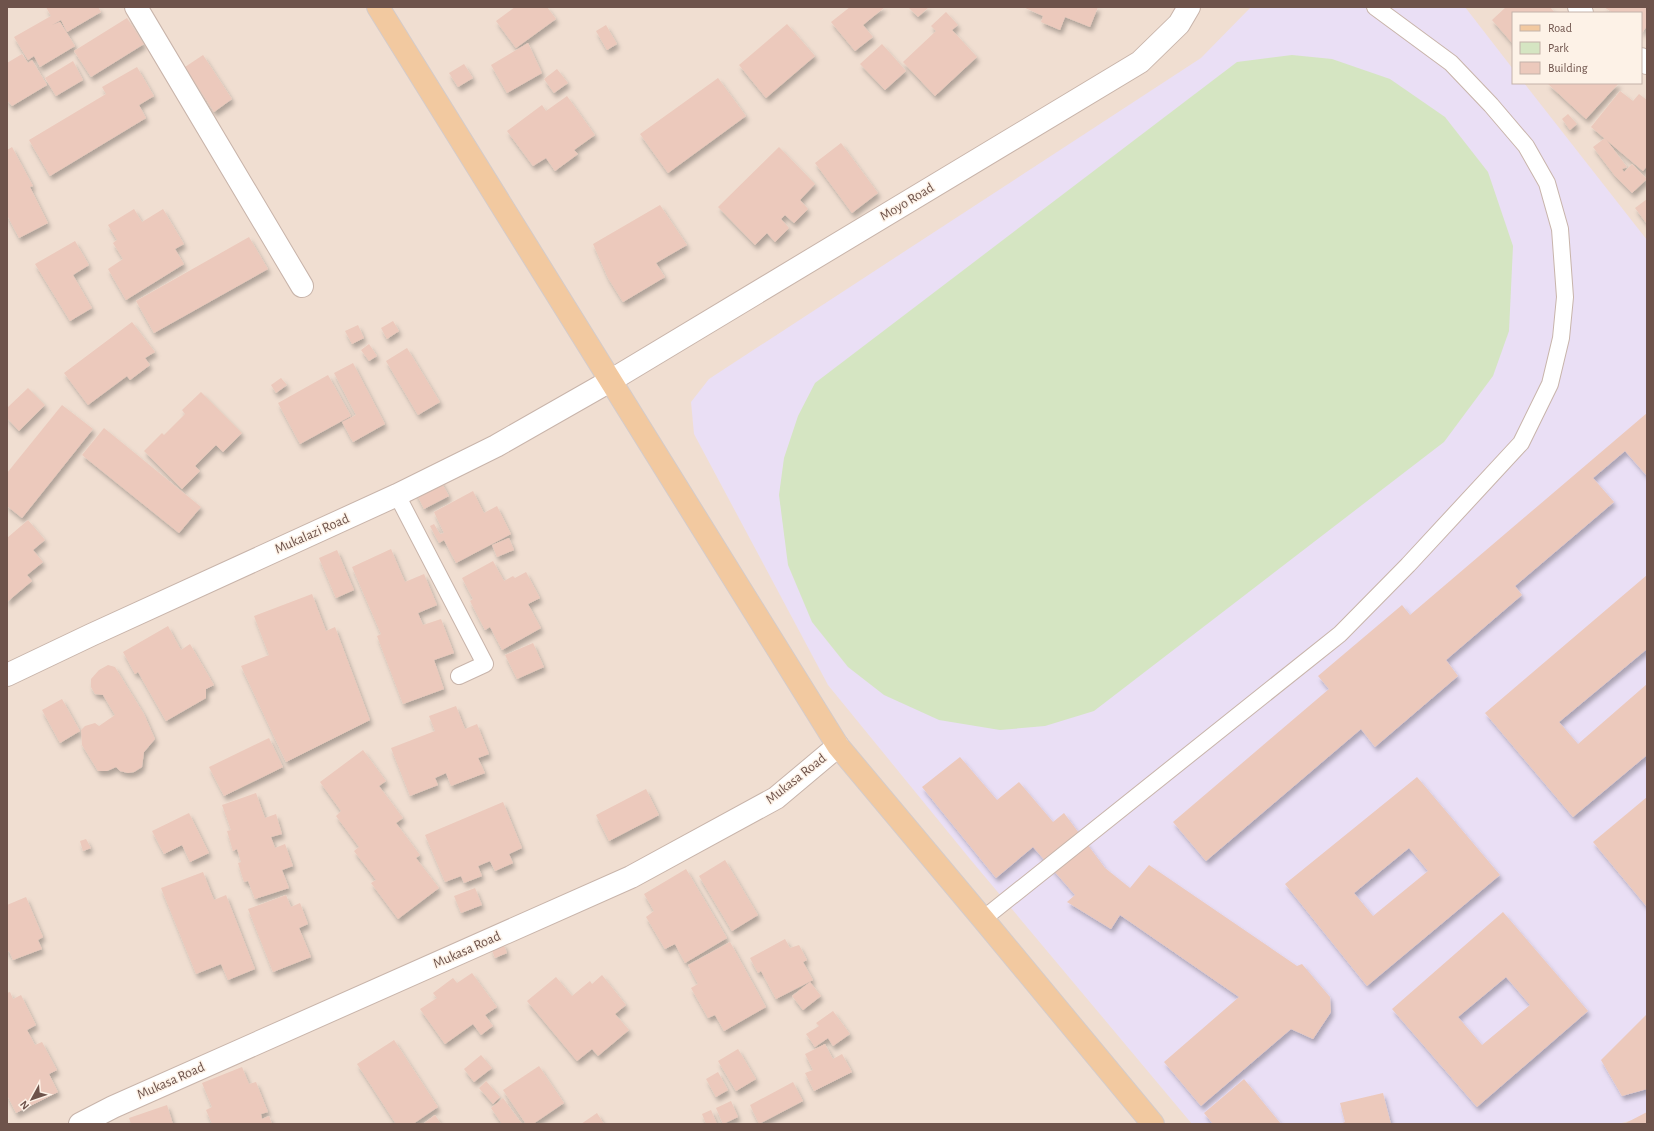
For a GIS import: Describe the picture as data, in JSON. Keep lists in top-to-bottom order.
{
  "streets": {
    "street": ["Moyo Road", "Mukalazi Road", "Mukasa Road"]
  },
  "crossings": [
    ["Moyo Road", "Mukalazi Road"]
  ],
  "legend": ["Road", "Park", "Building"],
  "north": "bottom left"
}
